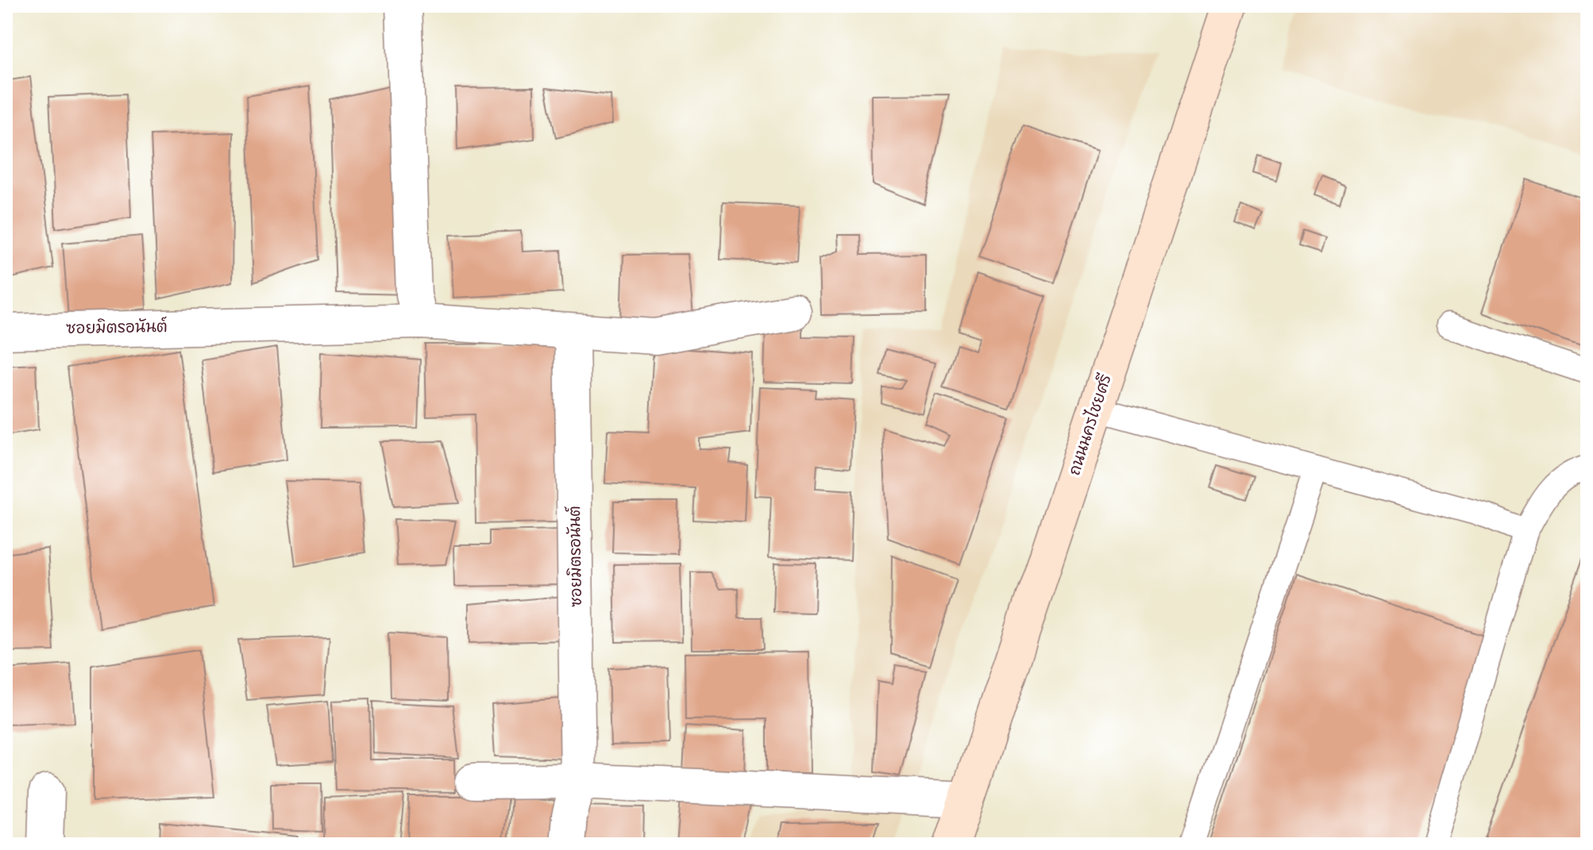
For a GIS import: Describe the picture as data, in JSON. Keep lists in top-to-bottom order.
{
  "streets": {
    "main road": ["ถนนนครไชยศรี"],
    "street": ["ซอยมิตรอนันต์"]
  }
}
